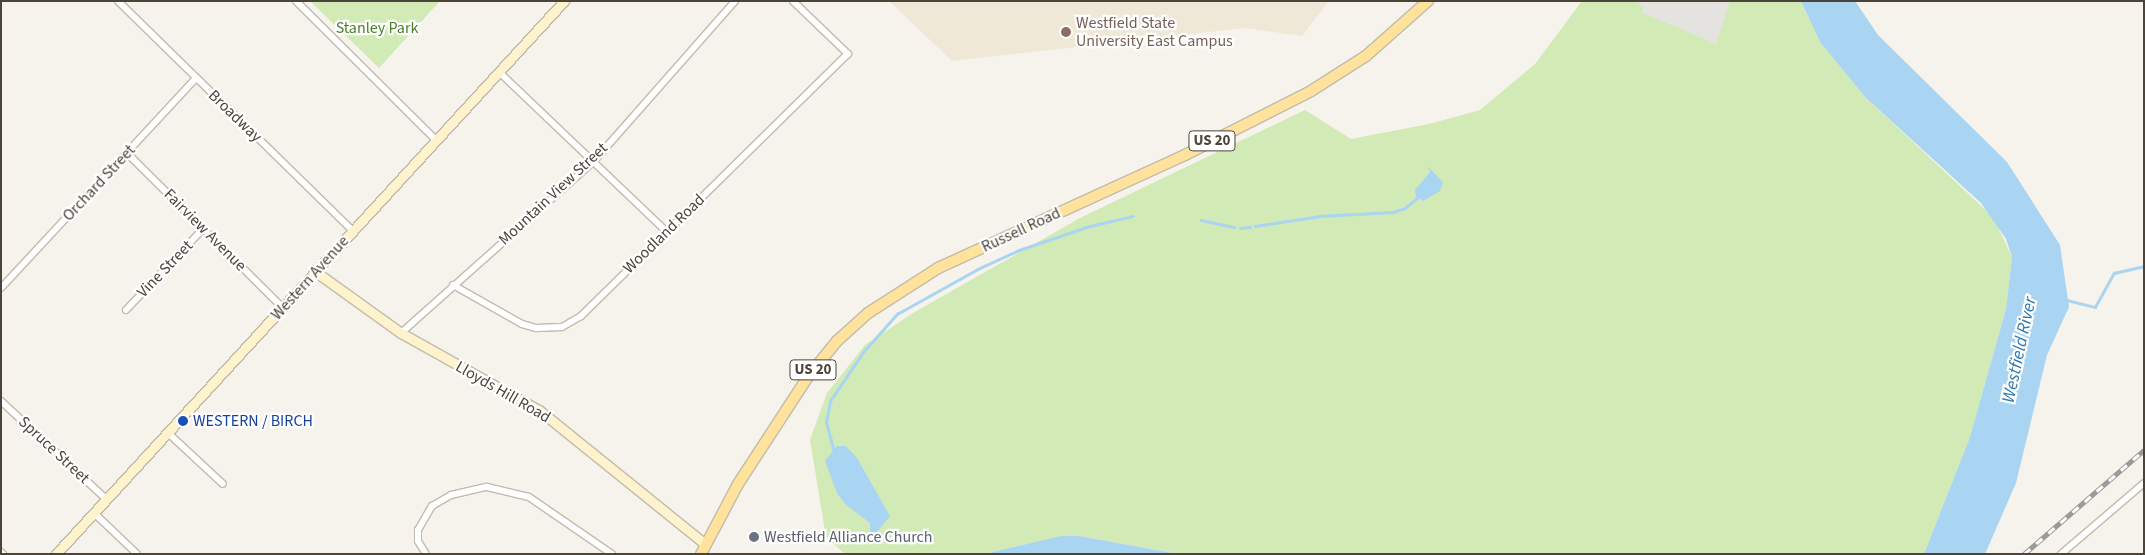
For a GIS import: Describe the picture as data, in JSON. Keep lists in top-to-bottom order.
{
  "streets": {
    "main road": [
      "US 20",
      "Russell Road",
      "Western Avenue",
      "Lloyds Hill Road"
    ],
    "street": [
      "Broadway",
      "Orchard Street",
      "Mountain View Street",
      "Fairview Avenue",
      "Woodland Road",
      "Vine Street",
      "Spruce Street"
    ]
  },
  "crossings": [
    ["Broadway", "Orchard Street"],
    ["Broadway", "Western Avenue"],
    ["Orchard Street", "Fairview Avenue"],
    ["Mountain View Street", "Woodland Road"],
    ["Mountain View Street", "Lloyds Hill Road"],
    ["Fairview Avenue", "Vine Street"],
    ["Fairview Avenue", "Western Avenue"],
    ["Russell Road", "Lloyds Hill Road"],
    ["Western Avenue", "Lloyds Hill Road"],
    ["Western Avenue", "Spruce Street"]
  ],
  "water": ["Westfield River"],
  "parks": ["Stanley Park"],
  "places": ["Westfield State University East Campus", "WESTERN / BIRCH", "Westfield Alliance Church"]
}
